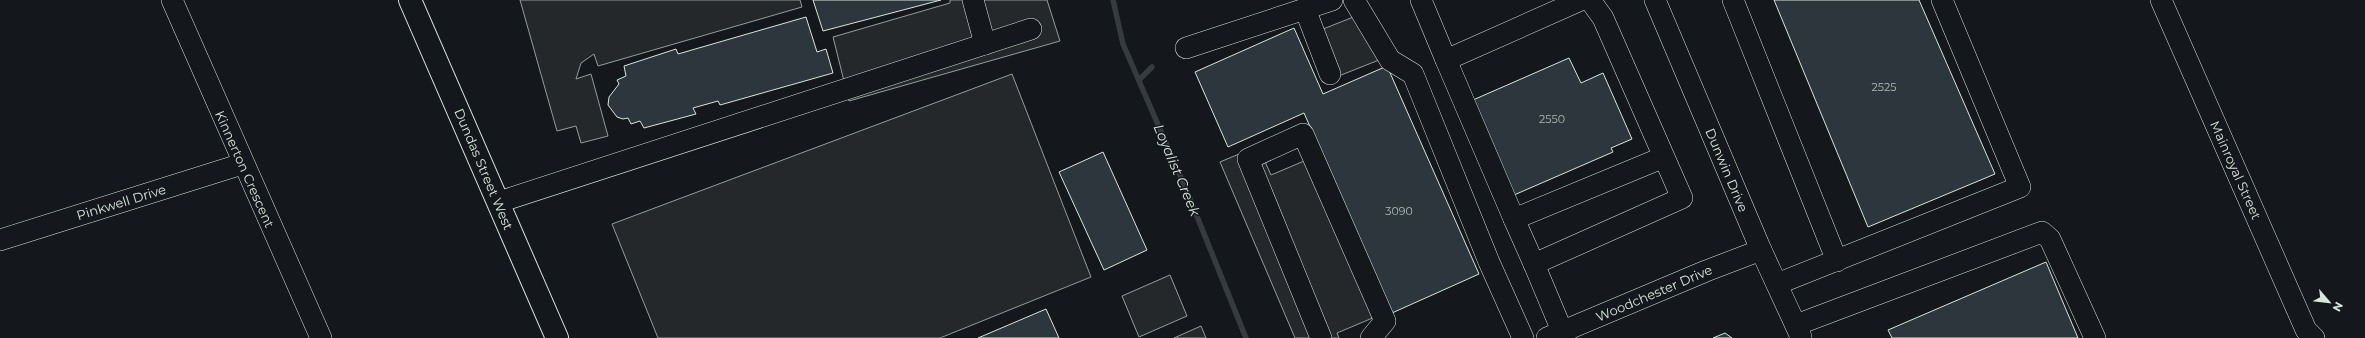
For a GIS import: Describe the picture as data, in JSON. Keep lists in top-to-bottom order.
{
  "streets": {
    "main road": ["Dundas Street West"],
    "street": [
      "Kinnerton Crescent",
      "Dunwin Drive",
      "Mainroyal Street",
      "Pinkwell Drive",
      "Woodchester Drive"
    ]
  },
  "crossings": [
    ["Kinnerton Crescent", "Pinkwell Drive"],
    ["Dunwin Drive", "Woodchester Drive"]
  ],
  "water": ["Loyalist Creek"],
  "house_numbers": ["2525", "2550", "3090"],
  "north": "bottom right"
}
